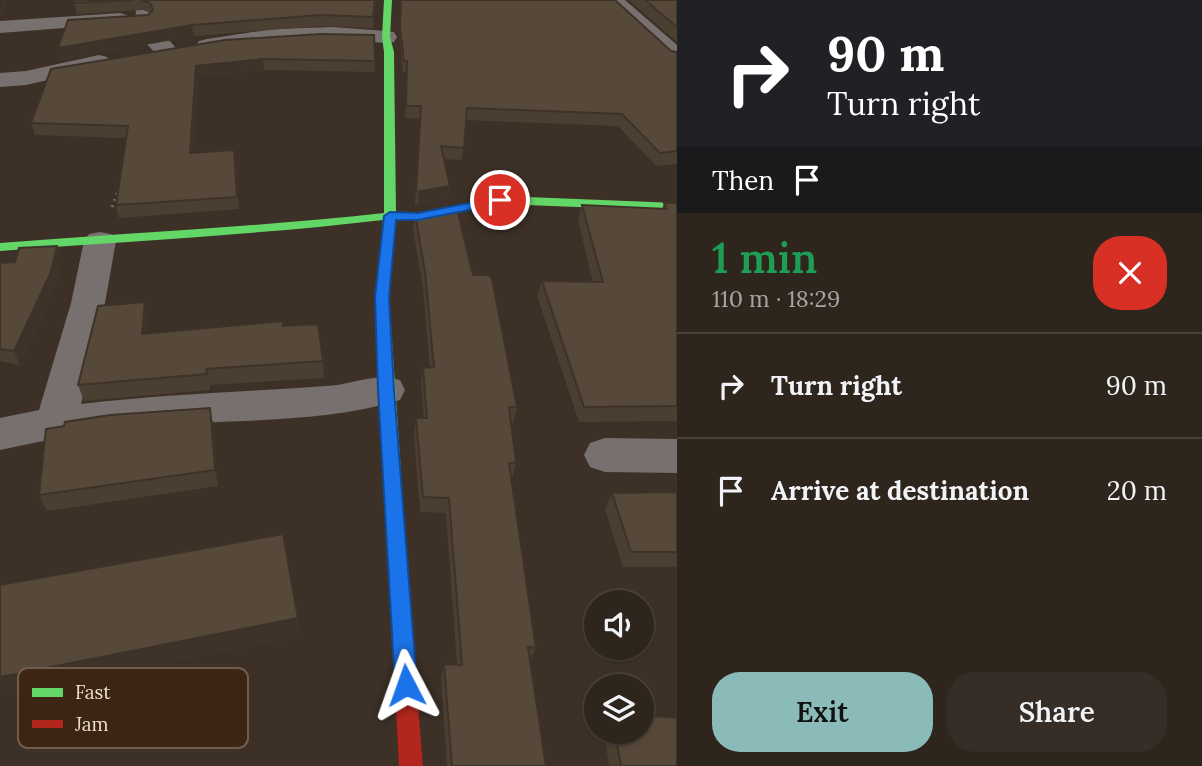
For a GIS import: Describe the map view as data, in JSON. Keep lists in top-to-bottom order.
{
  "legend": ["Fast", "Jam"],
  "page": {
    "turn": ["90 m", "Turn right"],
    "then": "Then",
    "heading": ["1 min", "110 m · 18:29"],
    "list": [
      {
        "name": "Turn right",
        "value": "90 m"
      },
      {
        "name": "Arrive at destination",
        "value": "20 m"
      }
    ],
    "buttons": ["Exit", "Share"]
  }
}
